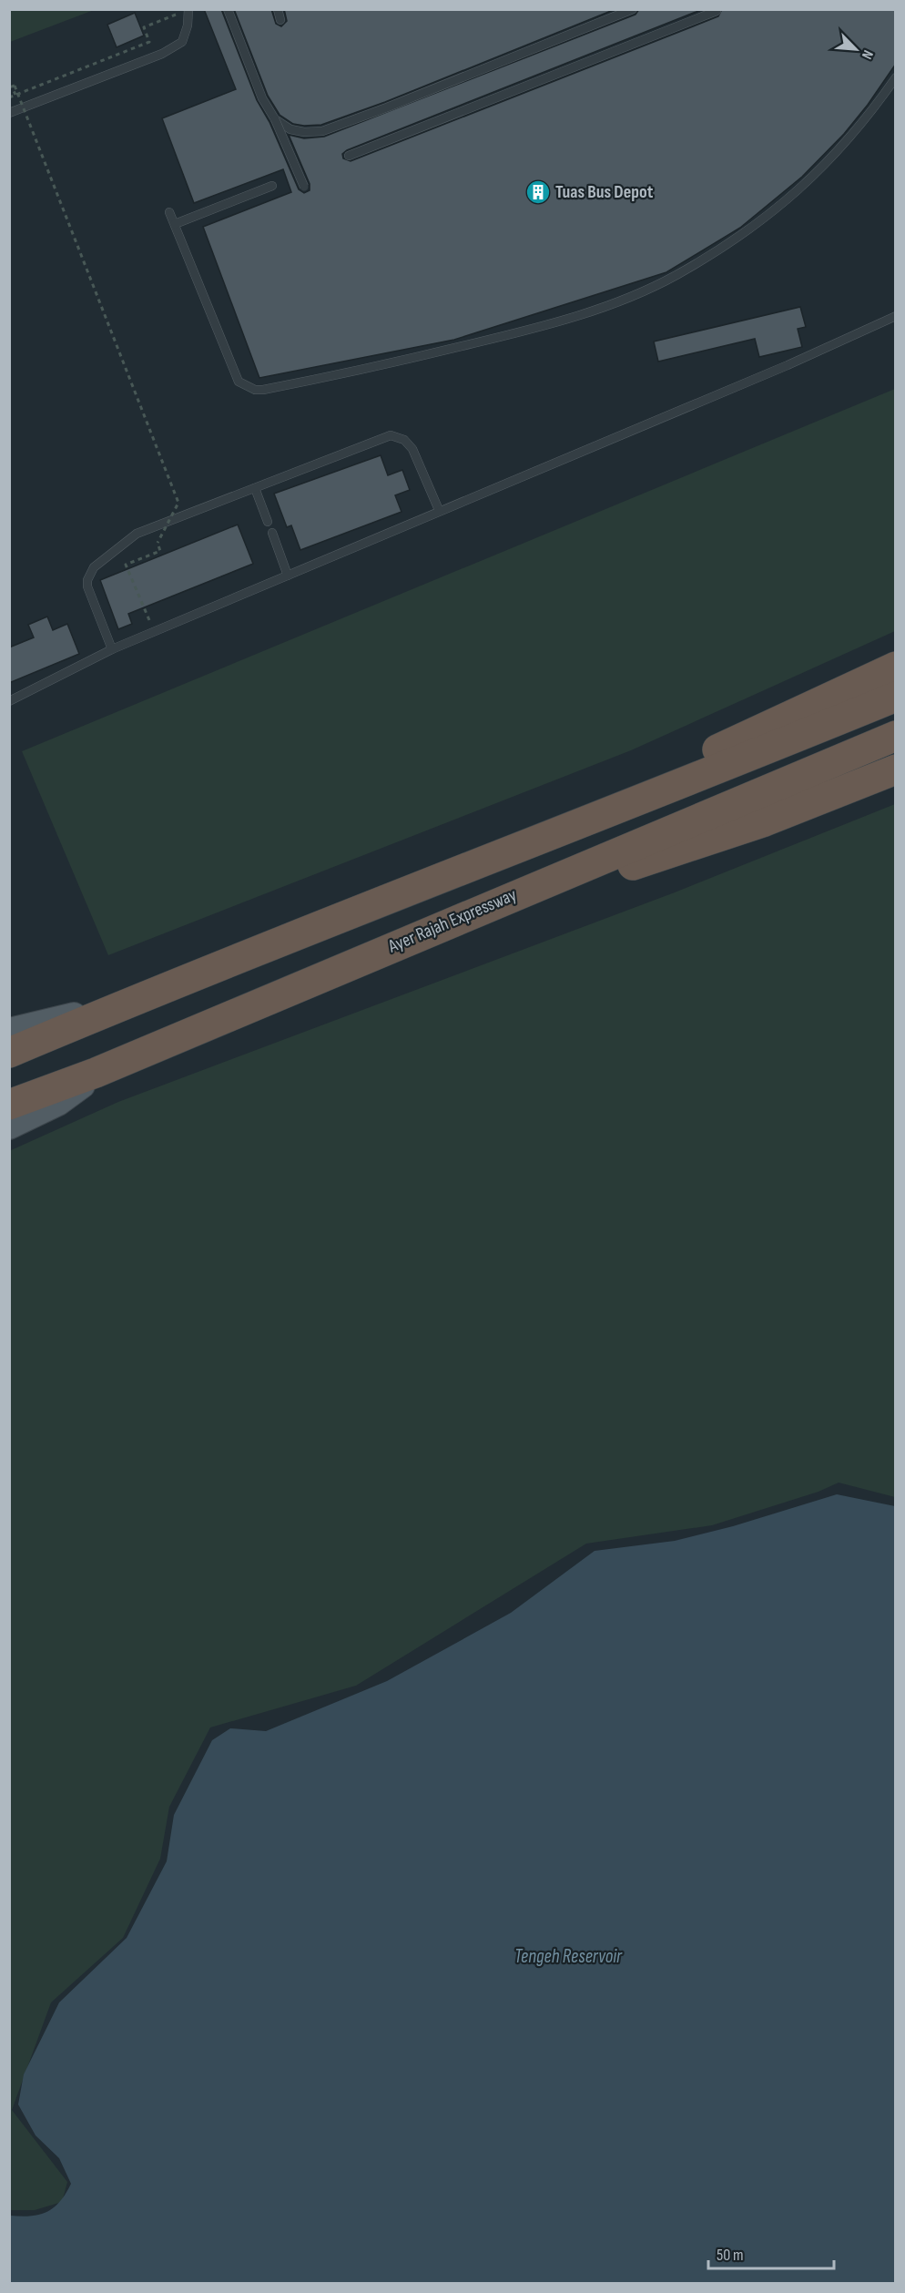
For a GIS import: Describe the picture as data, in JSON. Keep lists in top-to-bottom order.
{
  "streets": {
    "highway": ["Ayer Rajah Expressway"]
  },
  "water": ["Tengeh Reservoir"],
  "places": {
    "building": ["Tuas Bus Depot"]
  },
  "scale_bar": "50 m",
  "north": "bottom right"
}
